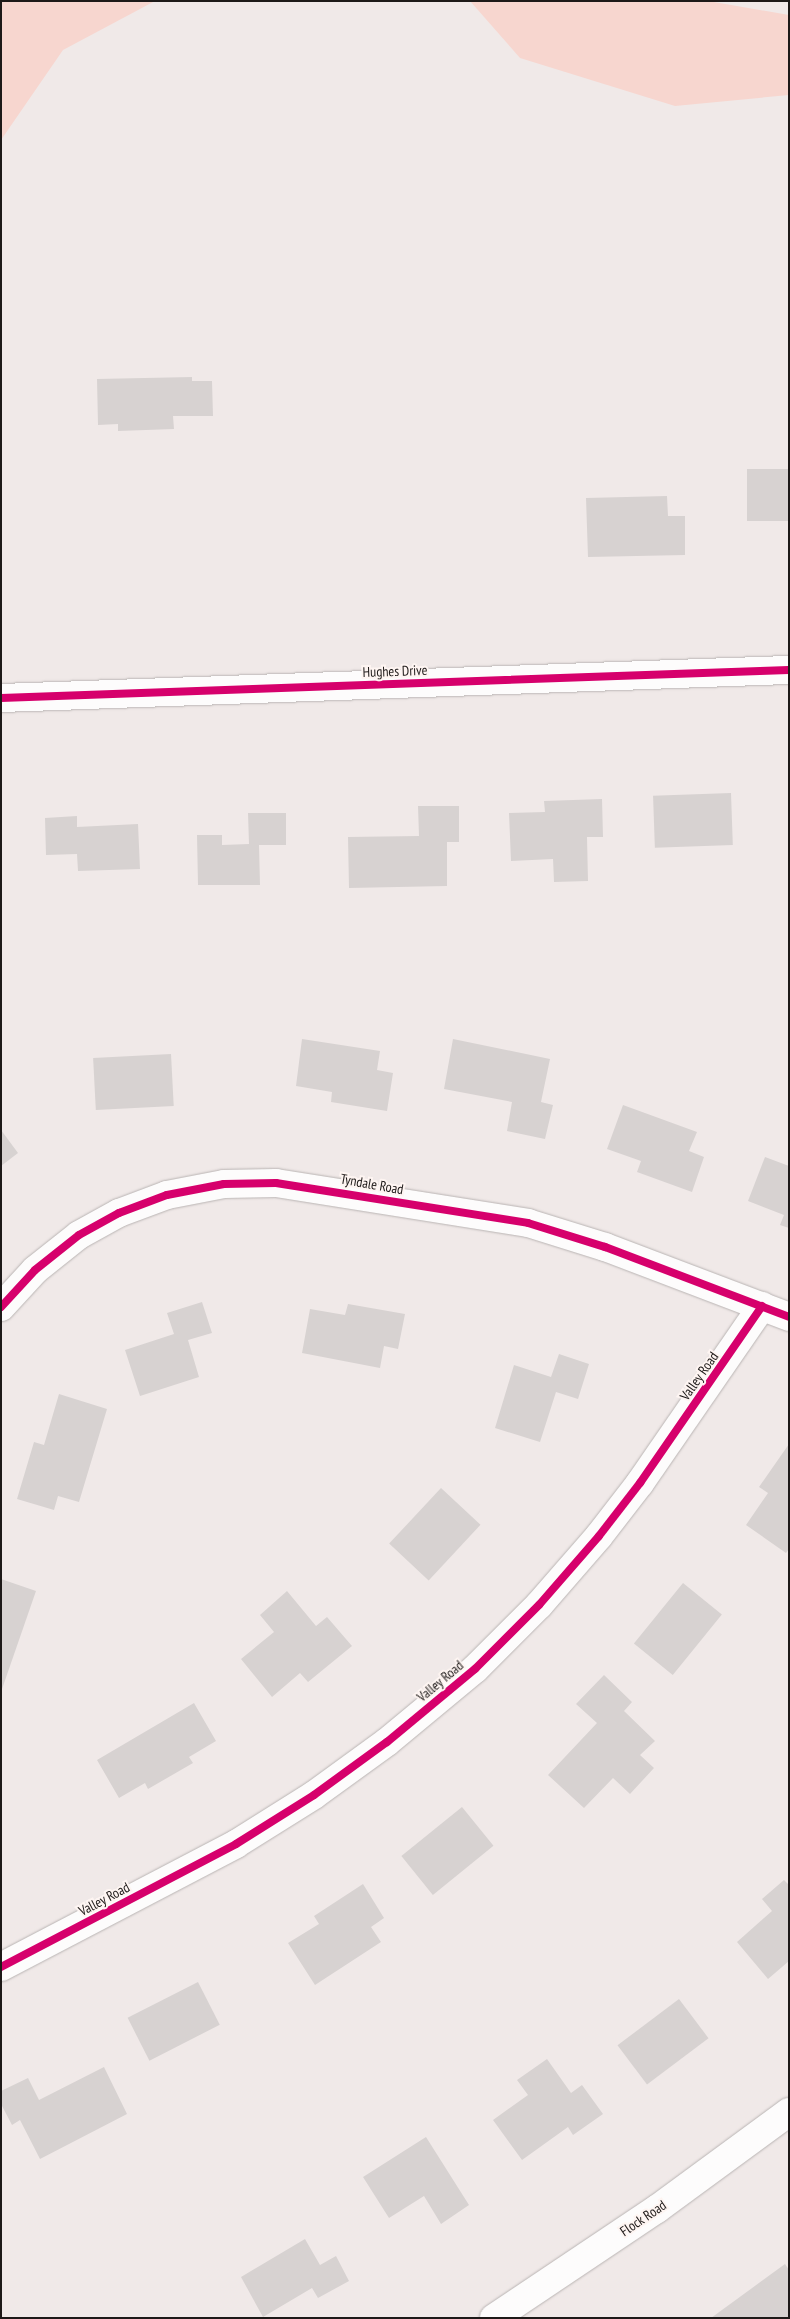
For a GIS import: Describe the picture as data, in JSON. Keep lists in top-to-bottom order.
{
  "streets": {
    "street": [
      "Hughes Drive",
      "Tyndale Road",
      "Valley Road",
      "Flock Road"
    ]
  },
  "crossings": [
    ["Tyndale Road", "Valley Road"]
  ]
}
